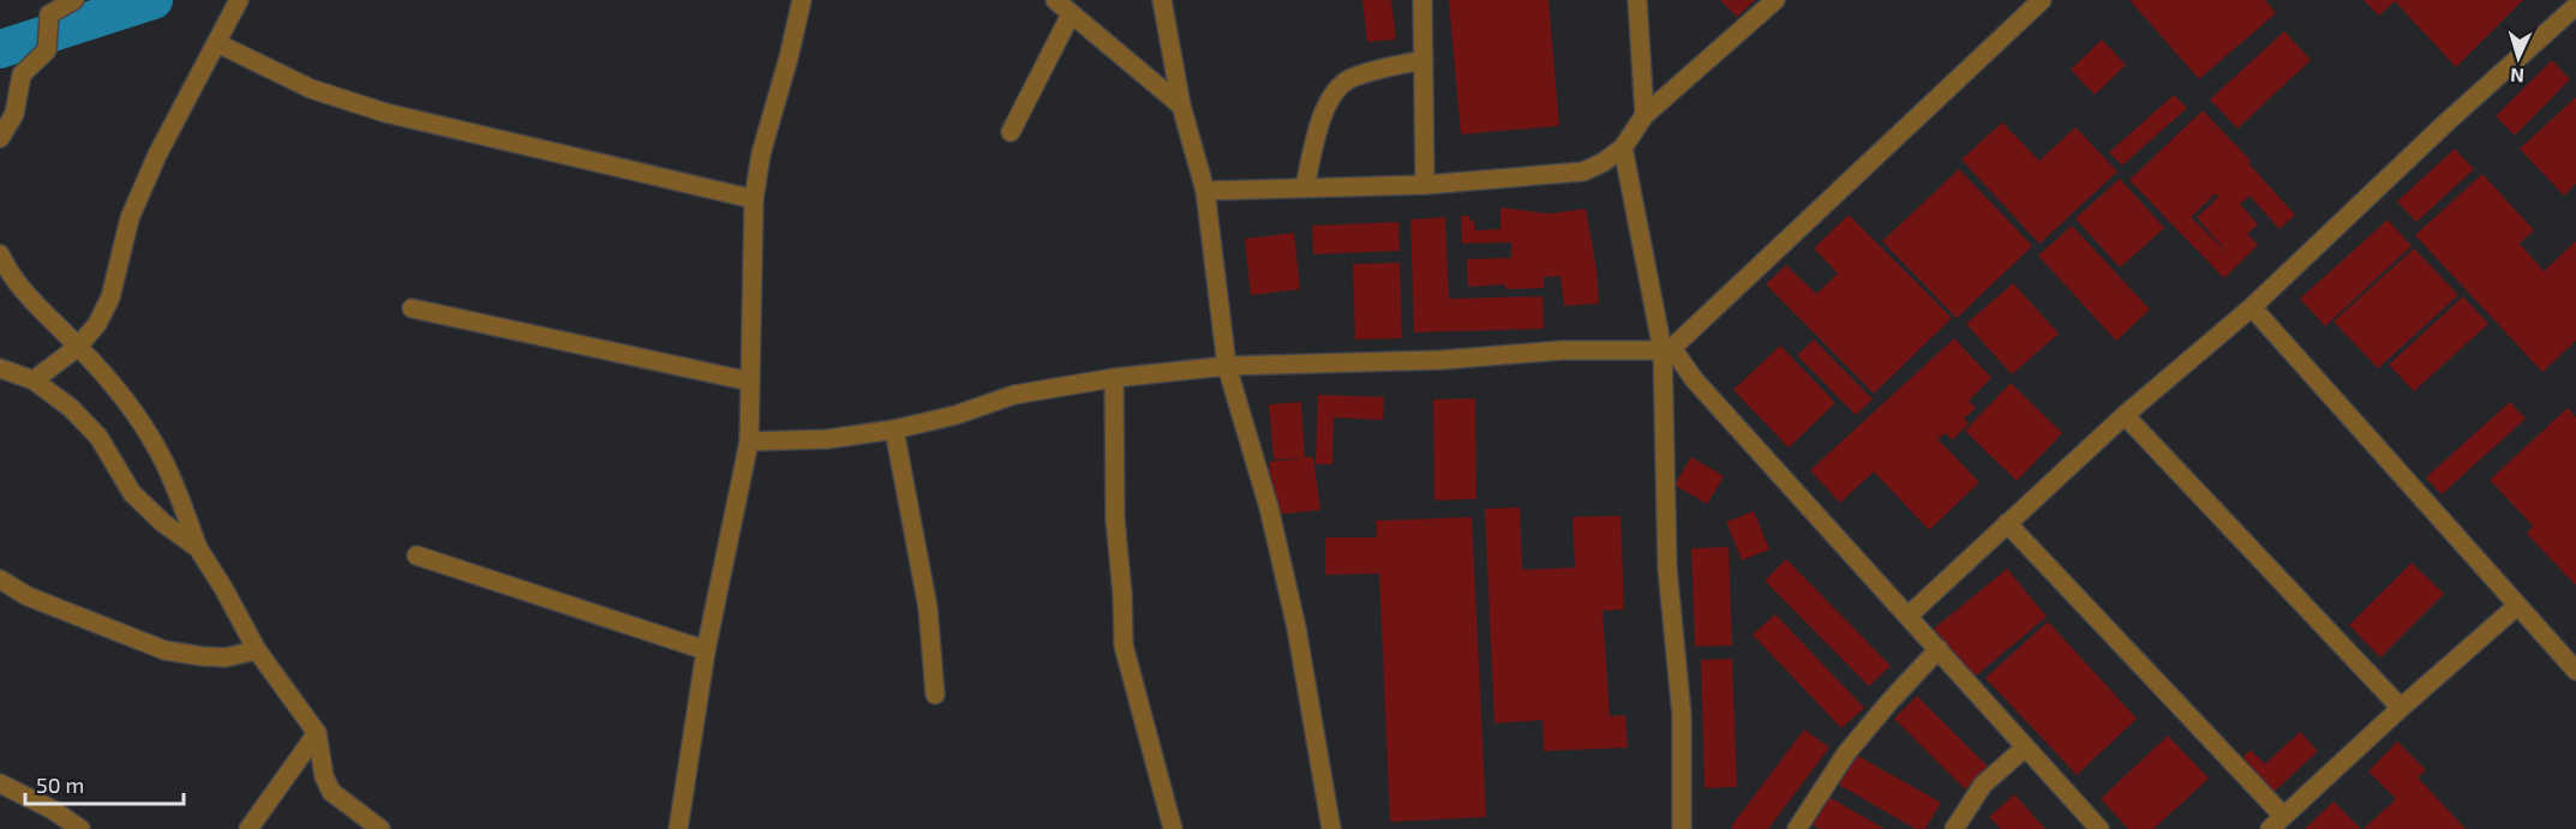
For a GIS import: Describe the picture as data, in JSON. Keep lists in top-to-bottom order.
{
  "scale_bar": "50 m",
  "north": "bottom"
}
